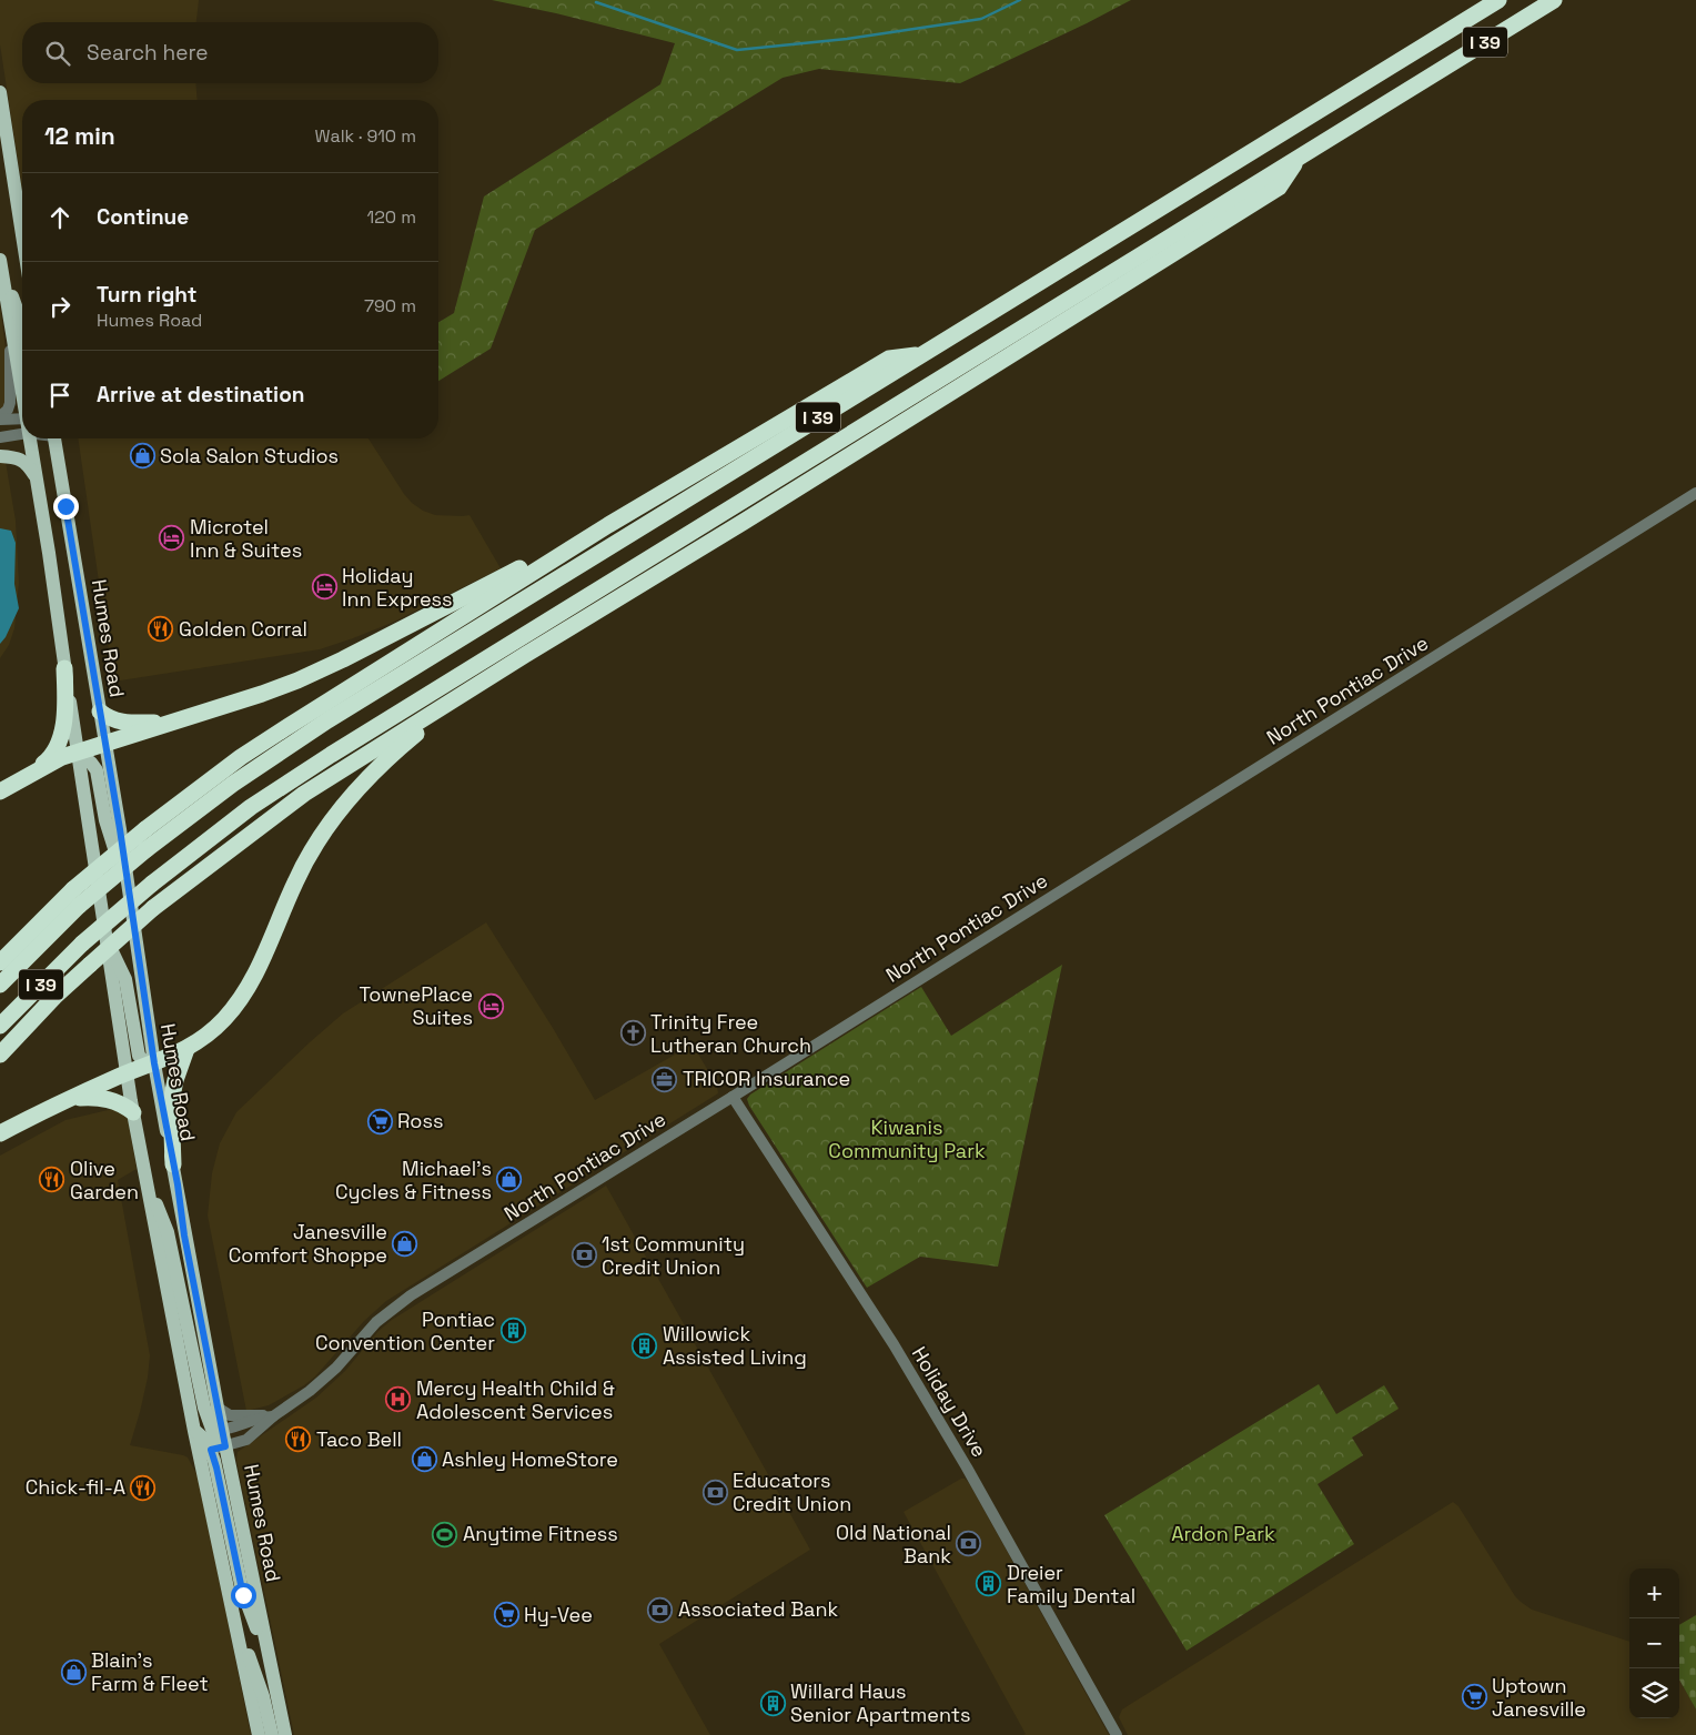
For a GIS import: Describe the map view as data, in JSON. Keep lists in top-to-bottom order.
{
  "streets": {
    "highway": ["I 39"],
    "main road": ["Humes Road"],
    "street": ["North Pontiac Drive", "Holiday Drive"]
  },
  "crossings": [
    ["Humes Road", "North Pontiac Drive"],
    ["North Pontiac Drive", "Holiday Drive"]
  ],
  "parks": ["Kiwanis Community Park", "Ardon Park"],
  "places": {
    "shop": [
      "Sola Salon Studios",
      "Michael's Cycles & Fitness",
      "Janesville Comfort Shoppe",
      "Ashley HomeStore",
      "Blain's Farm & Fleet"
    ],
    "hotel": ["Microtel Inn & Suites", "Holiday Inn Express", "TownePlace Suites"],
    "restaurant": [
      "Golden Corral",
      "Olive Garden",
      "Taco Bell",
      "Chick-fil-A"
    ],
    "church": ["Trinity Free Lutheran Church"],
    "office": ["TRICOR Insurance"],
    "supermarket": ["Ross", "Hy-Vee", "Uptown Janesville"],
    "bank": [
      "1st Community Credit Union",
      "Educators Credit Union",
      "Old National Bank",
      "Associated Bank"
    ],
    "building": [
      "Pontiac Convention Center",
      "Willowick Assisted Living",
      "Dreier Family Dental",
      "Willard Haus Senior Apartments"
    ],
    "hospital": ["Mercy Health Child & Adolescent Services"],
    "sports": ["Anytime Fitness"]
  },
  "page": {
    "search": "Search here",
    "heading": ["12 min", "Walk · 910 m"],
    "list": [
      ["Continue", "120 m"],
      ["Turn right", "Humes Road", "790 m"],
      "Arrive at destination"
    ],
    "map_buttons": ["+", "−"]
  }
}
